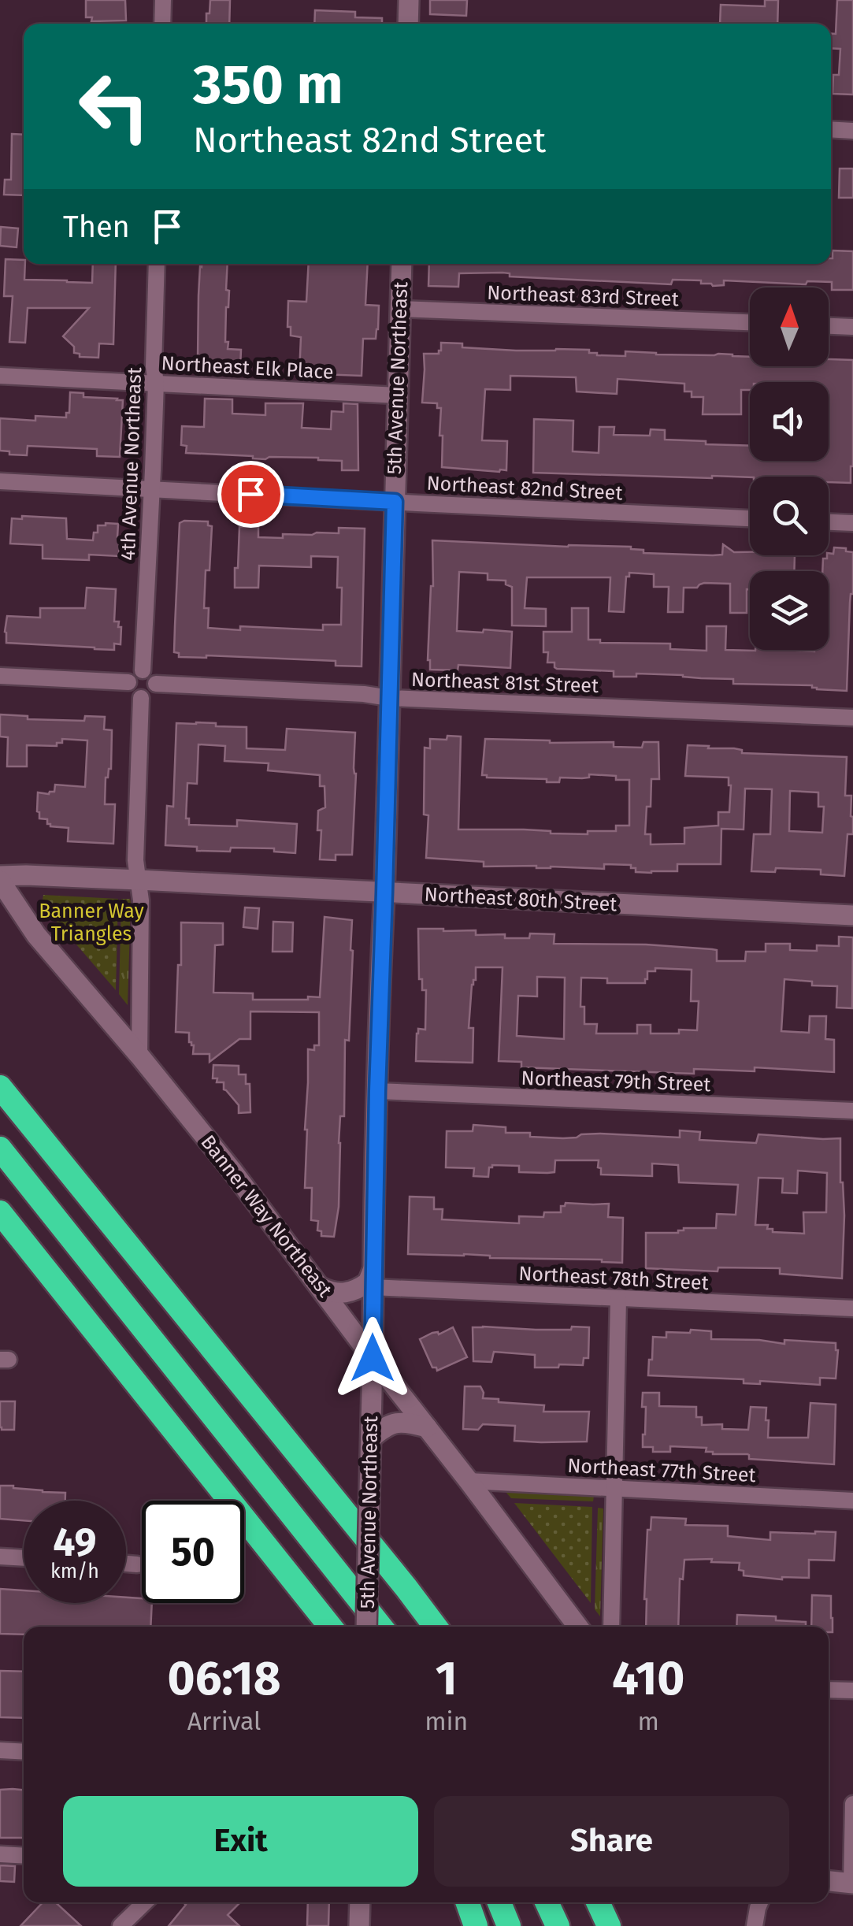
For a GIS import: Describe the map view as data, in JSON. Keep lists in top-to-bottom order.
{
  "streets": {
    "main road": ["5th Avenue Northeast", "Northeast 80th Street", "Banner Way Northeast"],
    "street": [
      "Northeast 83rd Street",
      "Northeast Elk Place",
      "4th Avenue Northeast",
      "Northeast 82nd Street",
      "Northeast 81st Street",
      "Northeast 79th Street",
      "Northeast 78th Street",
      "Northeast 77th Street"
    ]
  },
  "crossings": [
    ["Northeast 83rd Street", "5th Avenue Northeast"],
    ["Northeast Elk Place", "5th Avenue Northeast"],
    ["Northeast Elk Place", "4th Avenue Northeast"],
    ["5th Avenue Northeast", "Northeast 82nd Street"],
    ["5th Avenue Northeast", "Northeast 81st Street"],
    ["5th Avenue Northeast", "Northeast 80th Street"],
    ["5th Avenue Northeast", "Northeast 79th Street"],
    ["5th Avenue Northeast", "Banner Way Northeast"],
    ["5th Avenue Northeast", "Northeast 78th Street"],
    ["4th Avenue Northeast", "Northeast 82nd Street"],
    ["4th Avenue Northeast", "Northeast 81st Street"],
    ["Northeast 80th Street", "Banner Way Northeast"],
    ["Banner Way Northeast", "Northeast 77th Street"]
  ],
  "parks": ["Banner Way Triangles"],
  "north": "top",
  "page": {
    "turn": ["350 m", "Northeast 82nd Street"],
    "then": "Then",
    "speed": "49 km/h",
    "limit": "50",
    "eta": [
      "06:18",
      "Arrival",
      "1",
      "min",
      "410",
      "m"
    ],
    "buttons": ["Exit", "Share"]
  }
}
